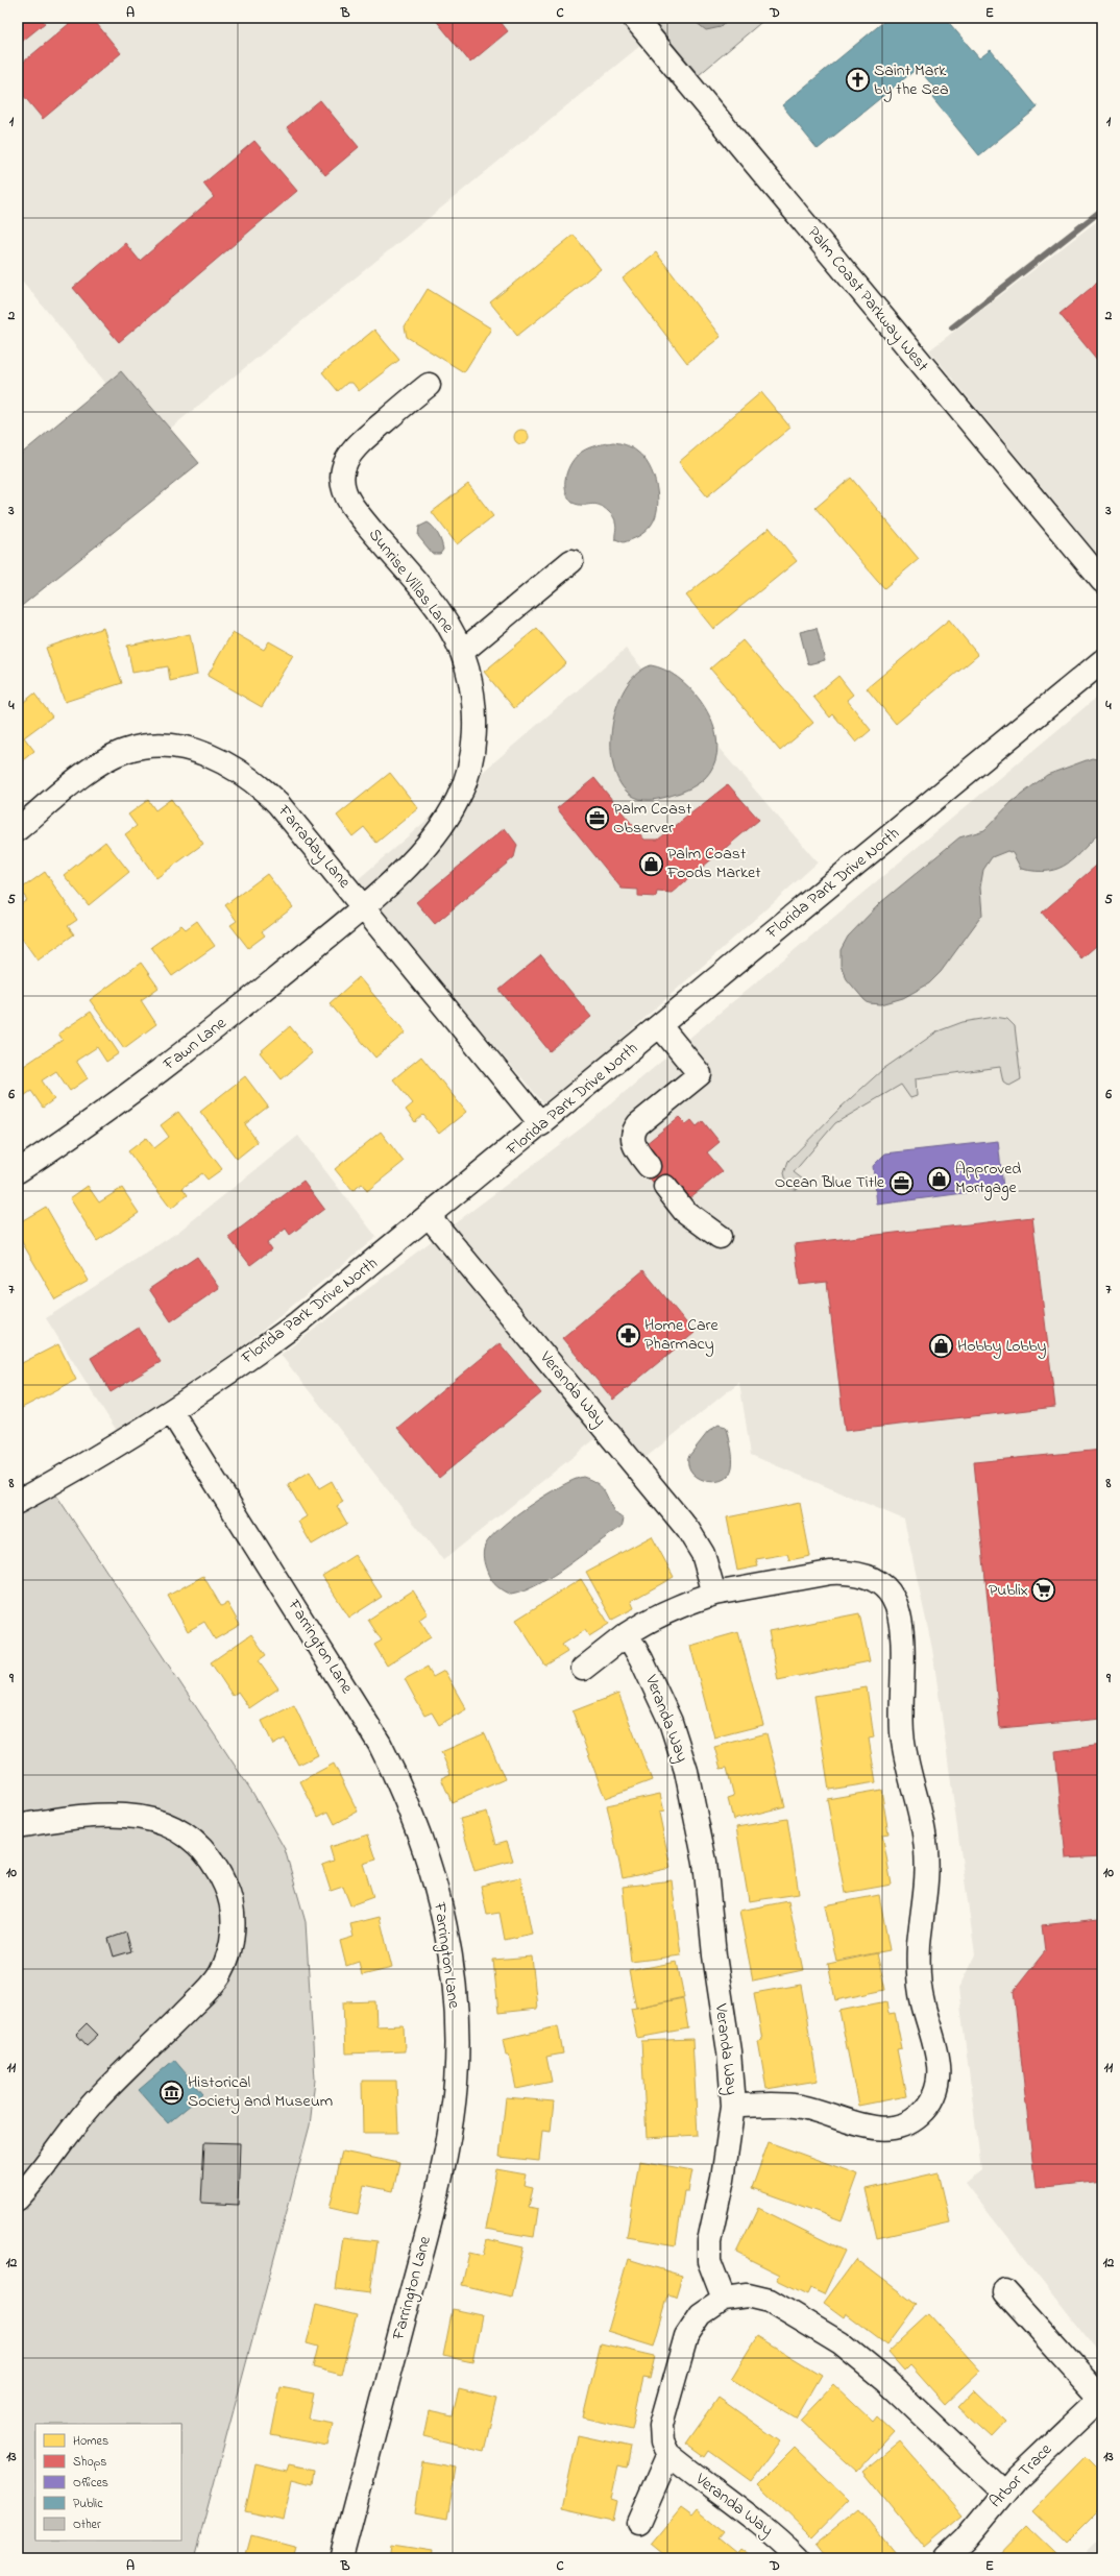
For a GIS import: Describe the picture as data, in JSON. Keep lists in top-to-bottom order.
{
  "streets": {
    "street": [
      "Palm Coast Parkway West",
      "Sunrise Villas Lane",
      "Farraday Lane",
      "Florida Park Drive North",
      "Fawn Lane",
      "Veranda Way",
      "Farrington Lane",
      "Arbor Trace"
    ]
  },
  "crossings": [
    ["Sunrise Villas Lane", "Farraday Lane"],
    ["Sunrise Villas Lane", "Fawn Lane"],
    ["Farraday Lane", "Florida Park Drive North"],
    ["Farraday Lane", "Fawn Lane"],
    ["Florida Park Drive North", "Veranda Way"],
    ["Florida Park Drive North", "Farrington Lane"]
  ],
  "places": {
    "church": ["Saint Mark by the Sea"],
    "office": ["Palm Coast Observer", "Ocean Blue Title"],
    "shop": ["Palm Coast Foods Market", "Approved Mortgage", "Hobby Lobby"],
    "pharmacy": ["Home Care Pharmacy"],
    "supermarket": ["Publix"],
    "museum": ["Historical Society and Museum"]
  },
  "legend": [
    "Homes",
    "Shops",
    "Offices",
    "Public",
    "Other"
  ],
  "grid": {
    "columns": [
      "A",
      "B",
      "C",
      "D",
      "E"
    ],
    "rows": [
      "1",
      "2",
      "3",
      "4",
      "5",
      "6",
      "7",
      "8",
      "9",
      "10",
      "11",
      "12",
      "13"
    ]
  }
}
